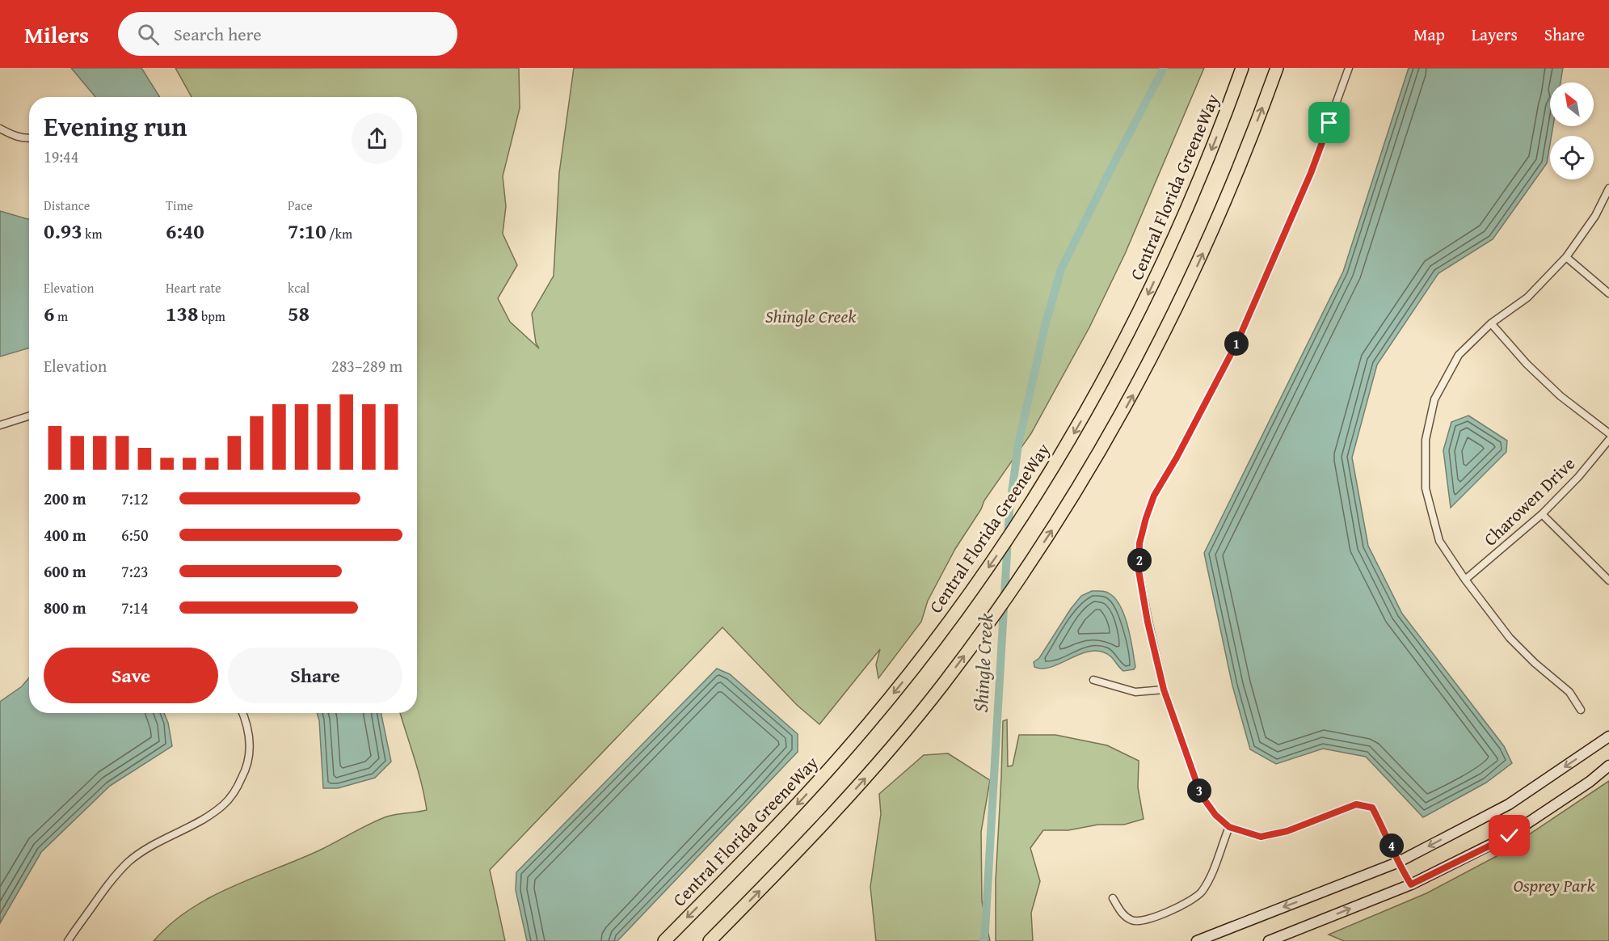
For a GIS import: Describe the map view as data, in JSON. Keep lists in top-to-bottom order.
{
  "streets": {
    "highway": ["Central Florida GreeneWay"],
    "street": ["Charowen Drive"]
  },
  "water": ["Shingle Creek"],
  "parks": ["Shingle Creek", "Osprey Park"],
  "north": "top left",
  "page": {
    "header": "Milers",
    "search": "Search here",
    "nav": ["Map", "Layers", "Share"],
    "heading": ["Evening run", "19:44"],
    "stats": [
      ["Distance", "0.93 km"],
      ["Time", "6:40"],
      ["Pace", "7:10 /km"],
      ["Elevation", "6 m"],
      ["Heart rate", "138 bpm"],
      ["kcal", "58"]
    ],
    "pins": [
      "1",
      "2",
      "3",
      "4"
    ],
    "chart": ["Elevation", "283–289 m"],
    "list": [
      {
        "name": "200 m",
        "note": "7:12"
      },
      {
        "name": "400 m",
        "note": "6:50"
      },
      {
        "name": "600 m",
        "note": "7:23"
      },
      {
        "name": "800 m",
        "note": "7:14"
      }
    ],
    "buttons": ["Save", "Share"]
  }
}
